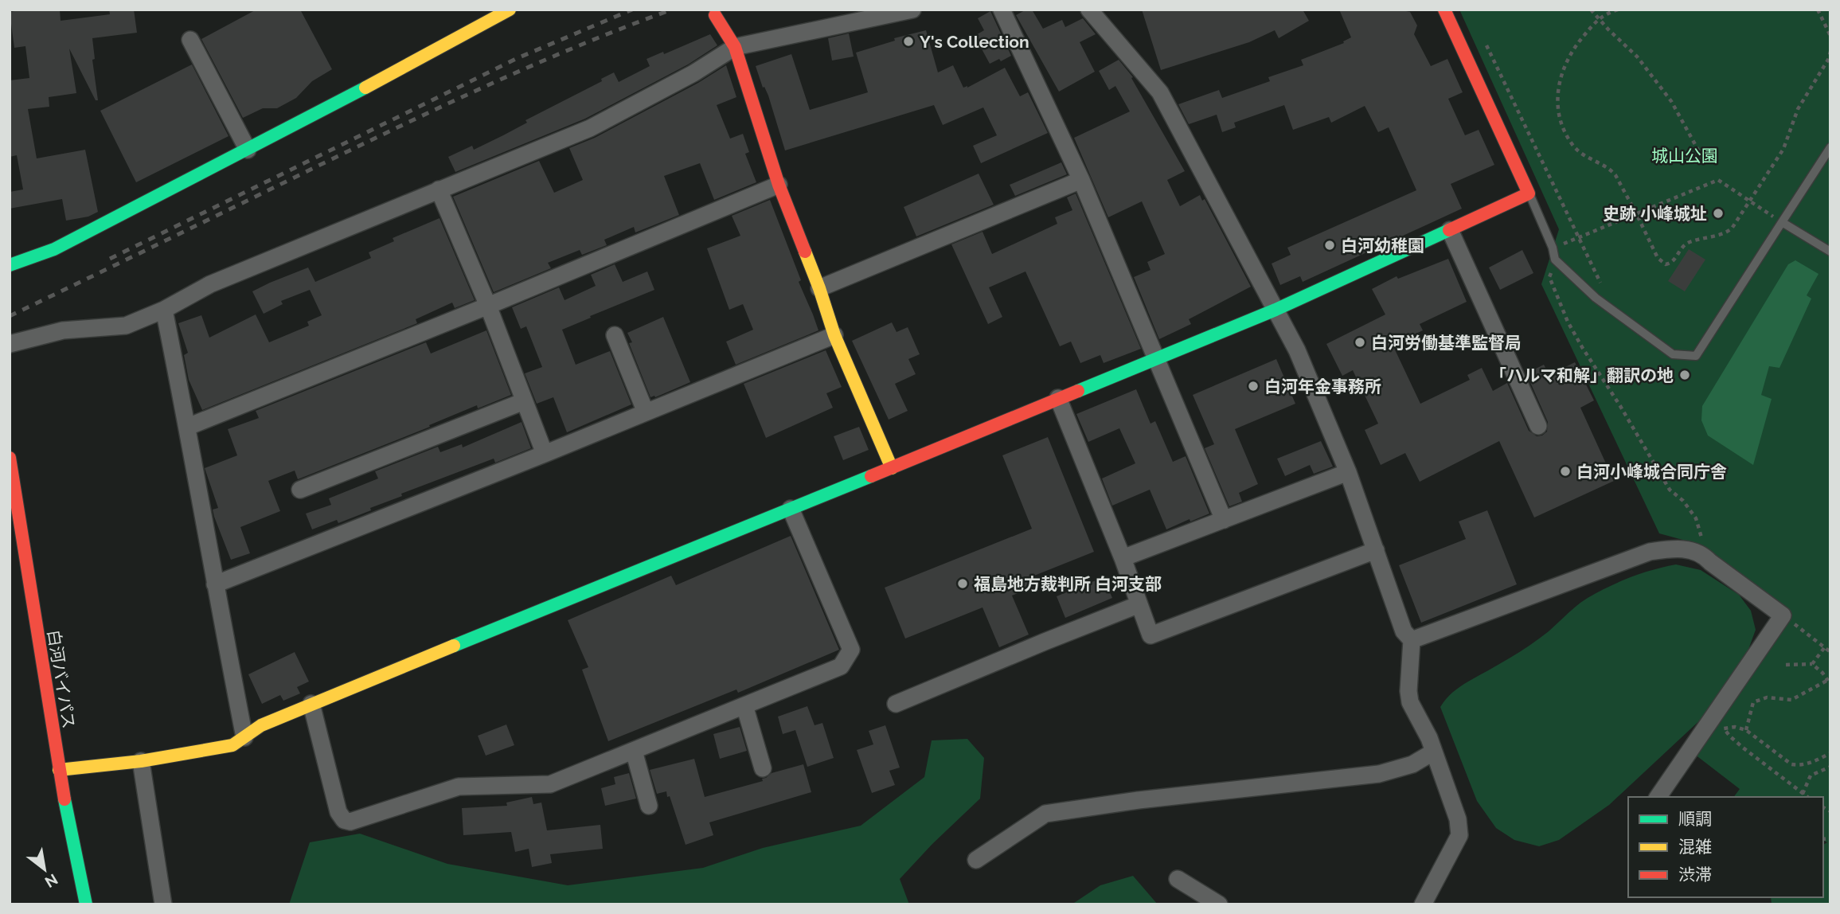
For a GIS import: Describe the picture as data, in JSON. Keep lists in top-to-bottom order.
{
  "streets": {
    "main road": ["白河バイパス"]
  },
  "parks": ["城山公園"],
  "places": [
    "Y's Collection",
    "史跡 小峰城址",
    "白河幼稚園",
    "白河労働基準監督局",
    "「ハルマ和解」翻訳の地",
    "白河年金事務所",
    "白河小峰城合同庁舎",
    "福島地方裁判所 白河支部"
  ],
  "legend": ["順調", "混雑", "渋滞"],
  "north": "bottom right"
}
